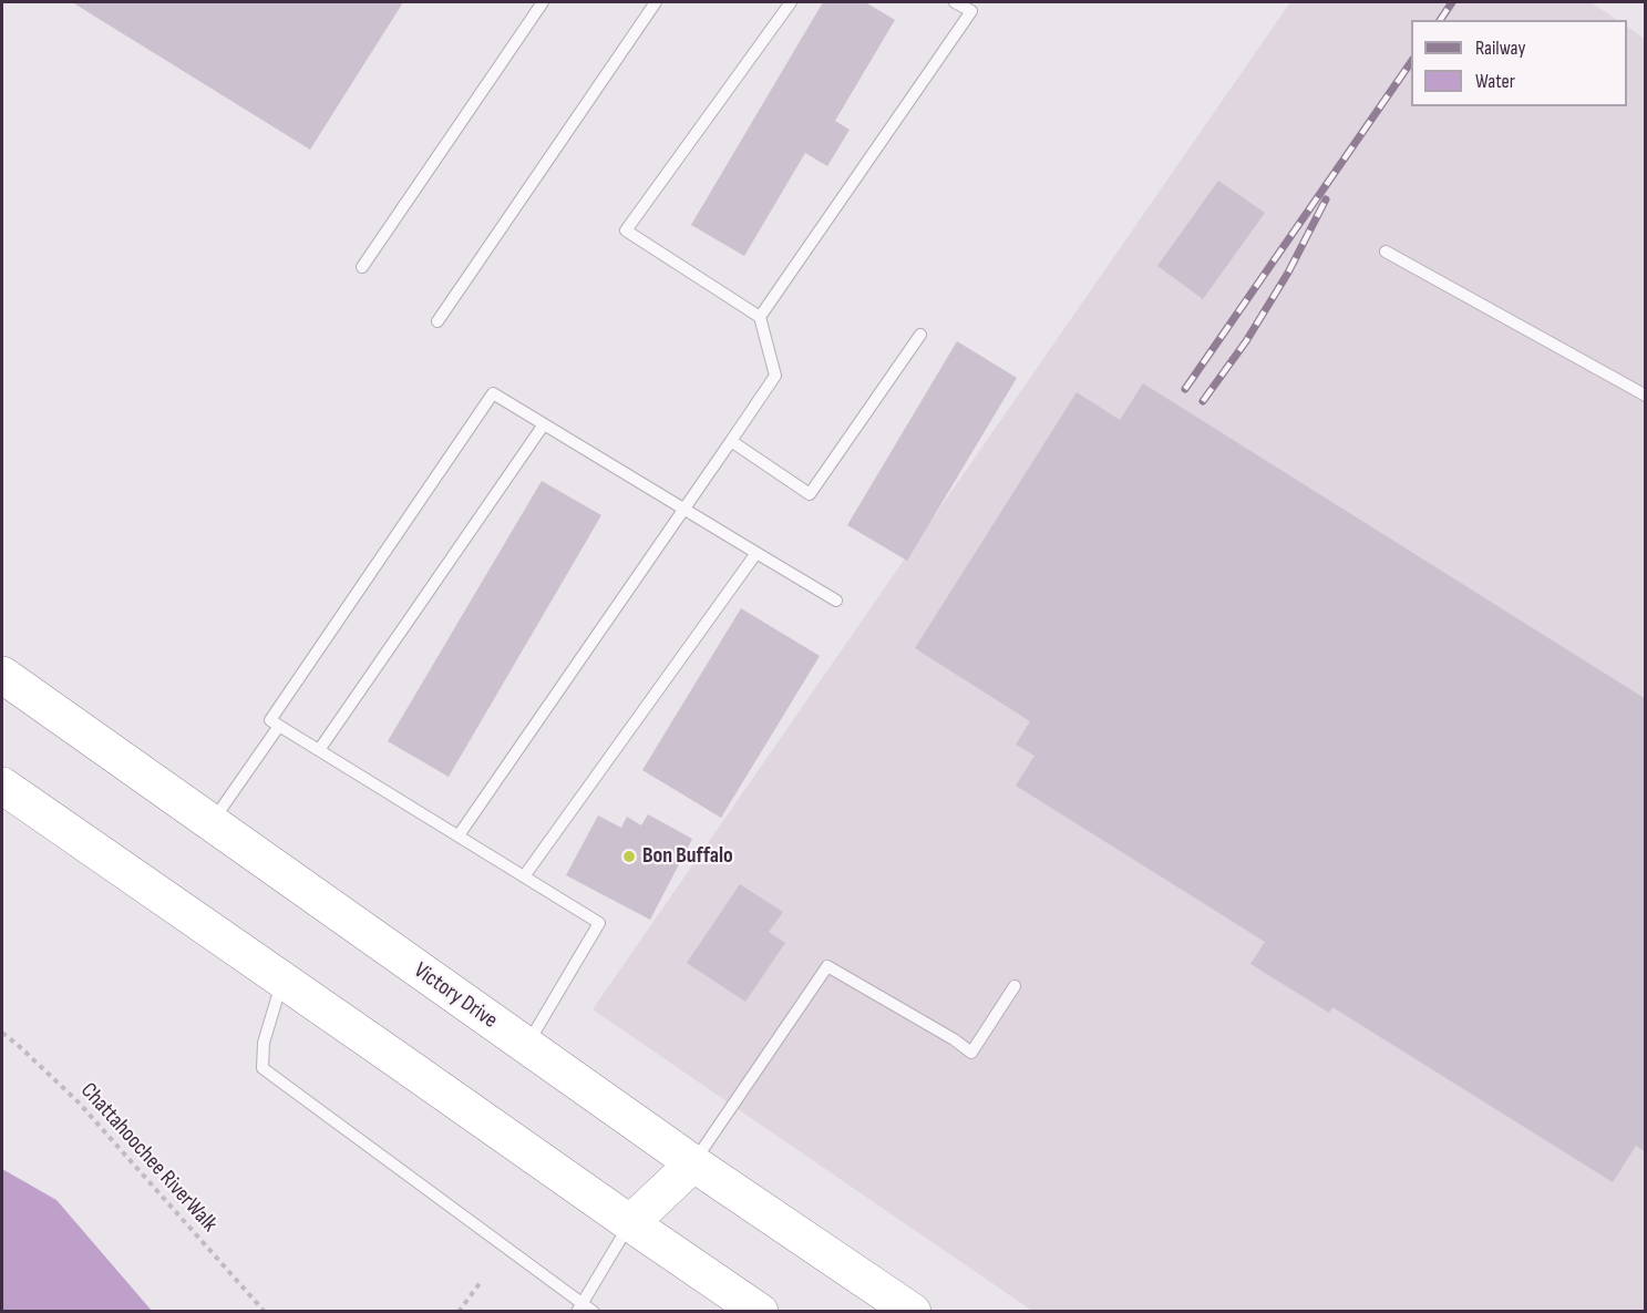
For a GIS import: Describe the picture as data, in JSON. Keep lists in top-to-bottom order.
{
  "streets": {
    "highway": ["Victory Drive"],
    "path": ["Chattahoochee RiverWalk"]
  },
  "places": ["Bon Buffalo"],
  "legend": ["Railway", "Water"]
}
